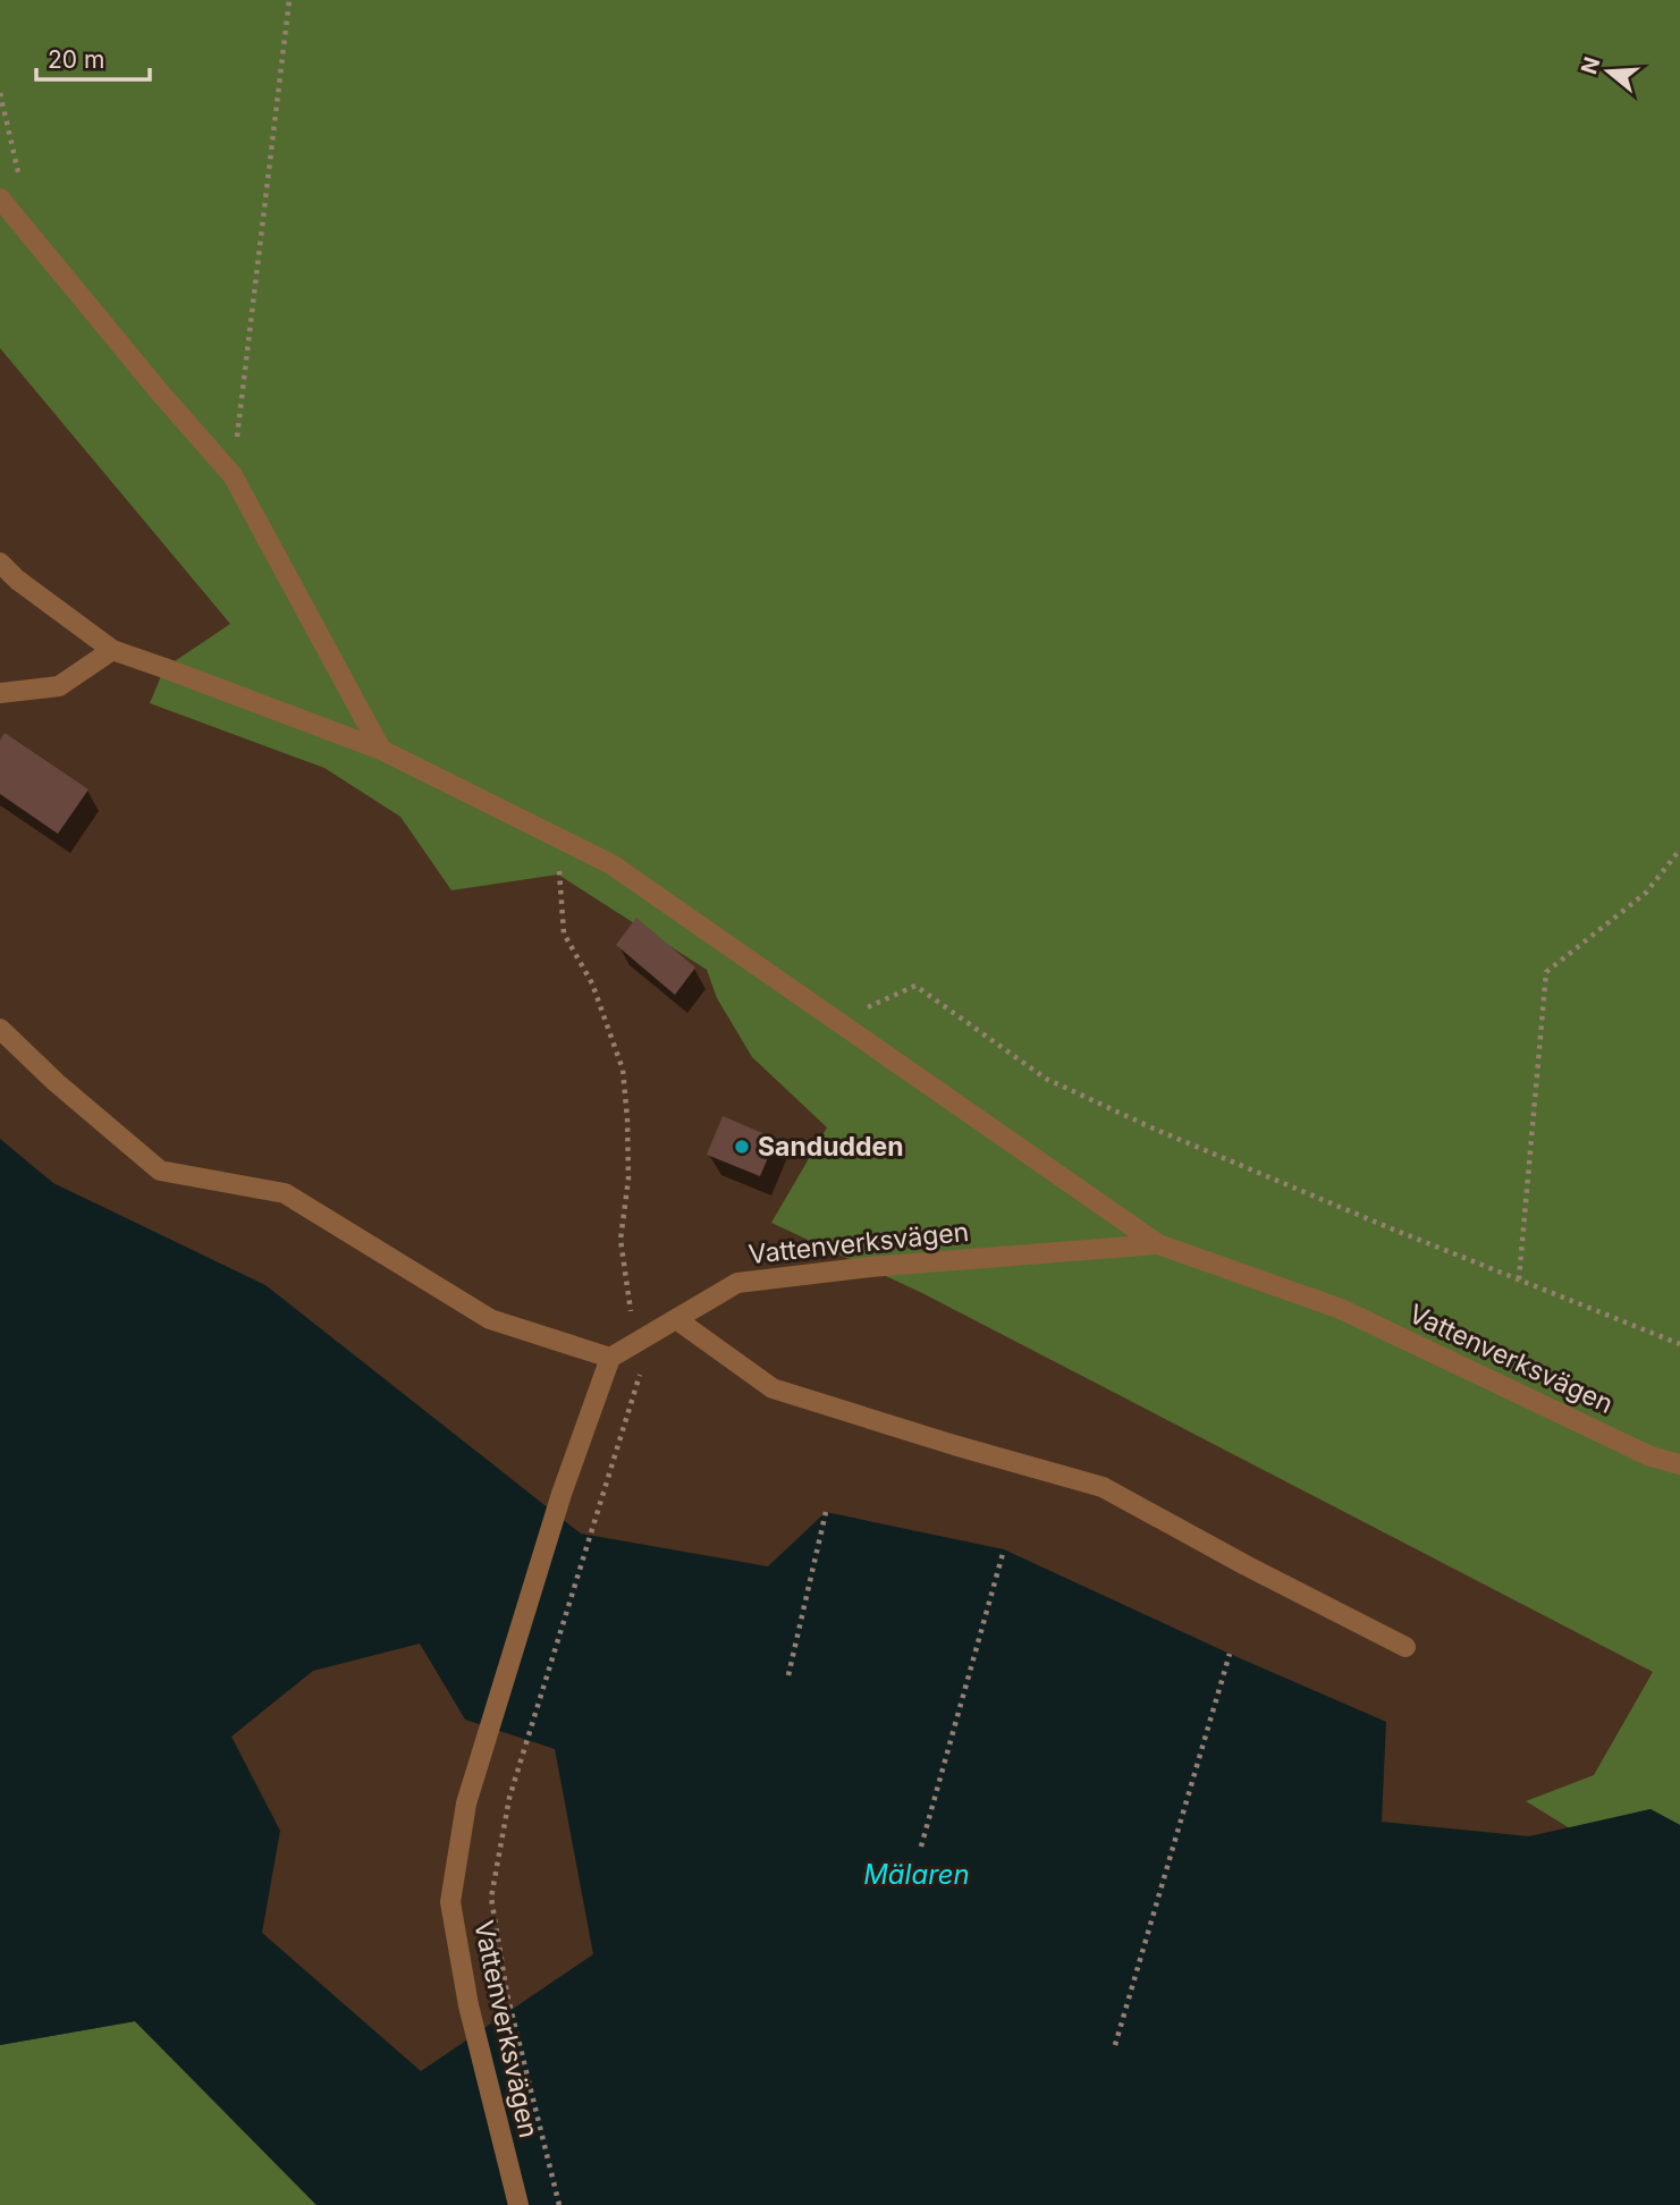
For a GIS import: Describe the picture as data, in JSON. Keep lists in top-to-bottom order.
{
  "streets": {
    "street": ["Vattenverksvägen"]
  },
  "water": ["Mälaren"],
  "places": ["Sandudden"],
  "scale_bar": "20 m",
  "north": "left"
}
